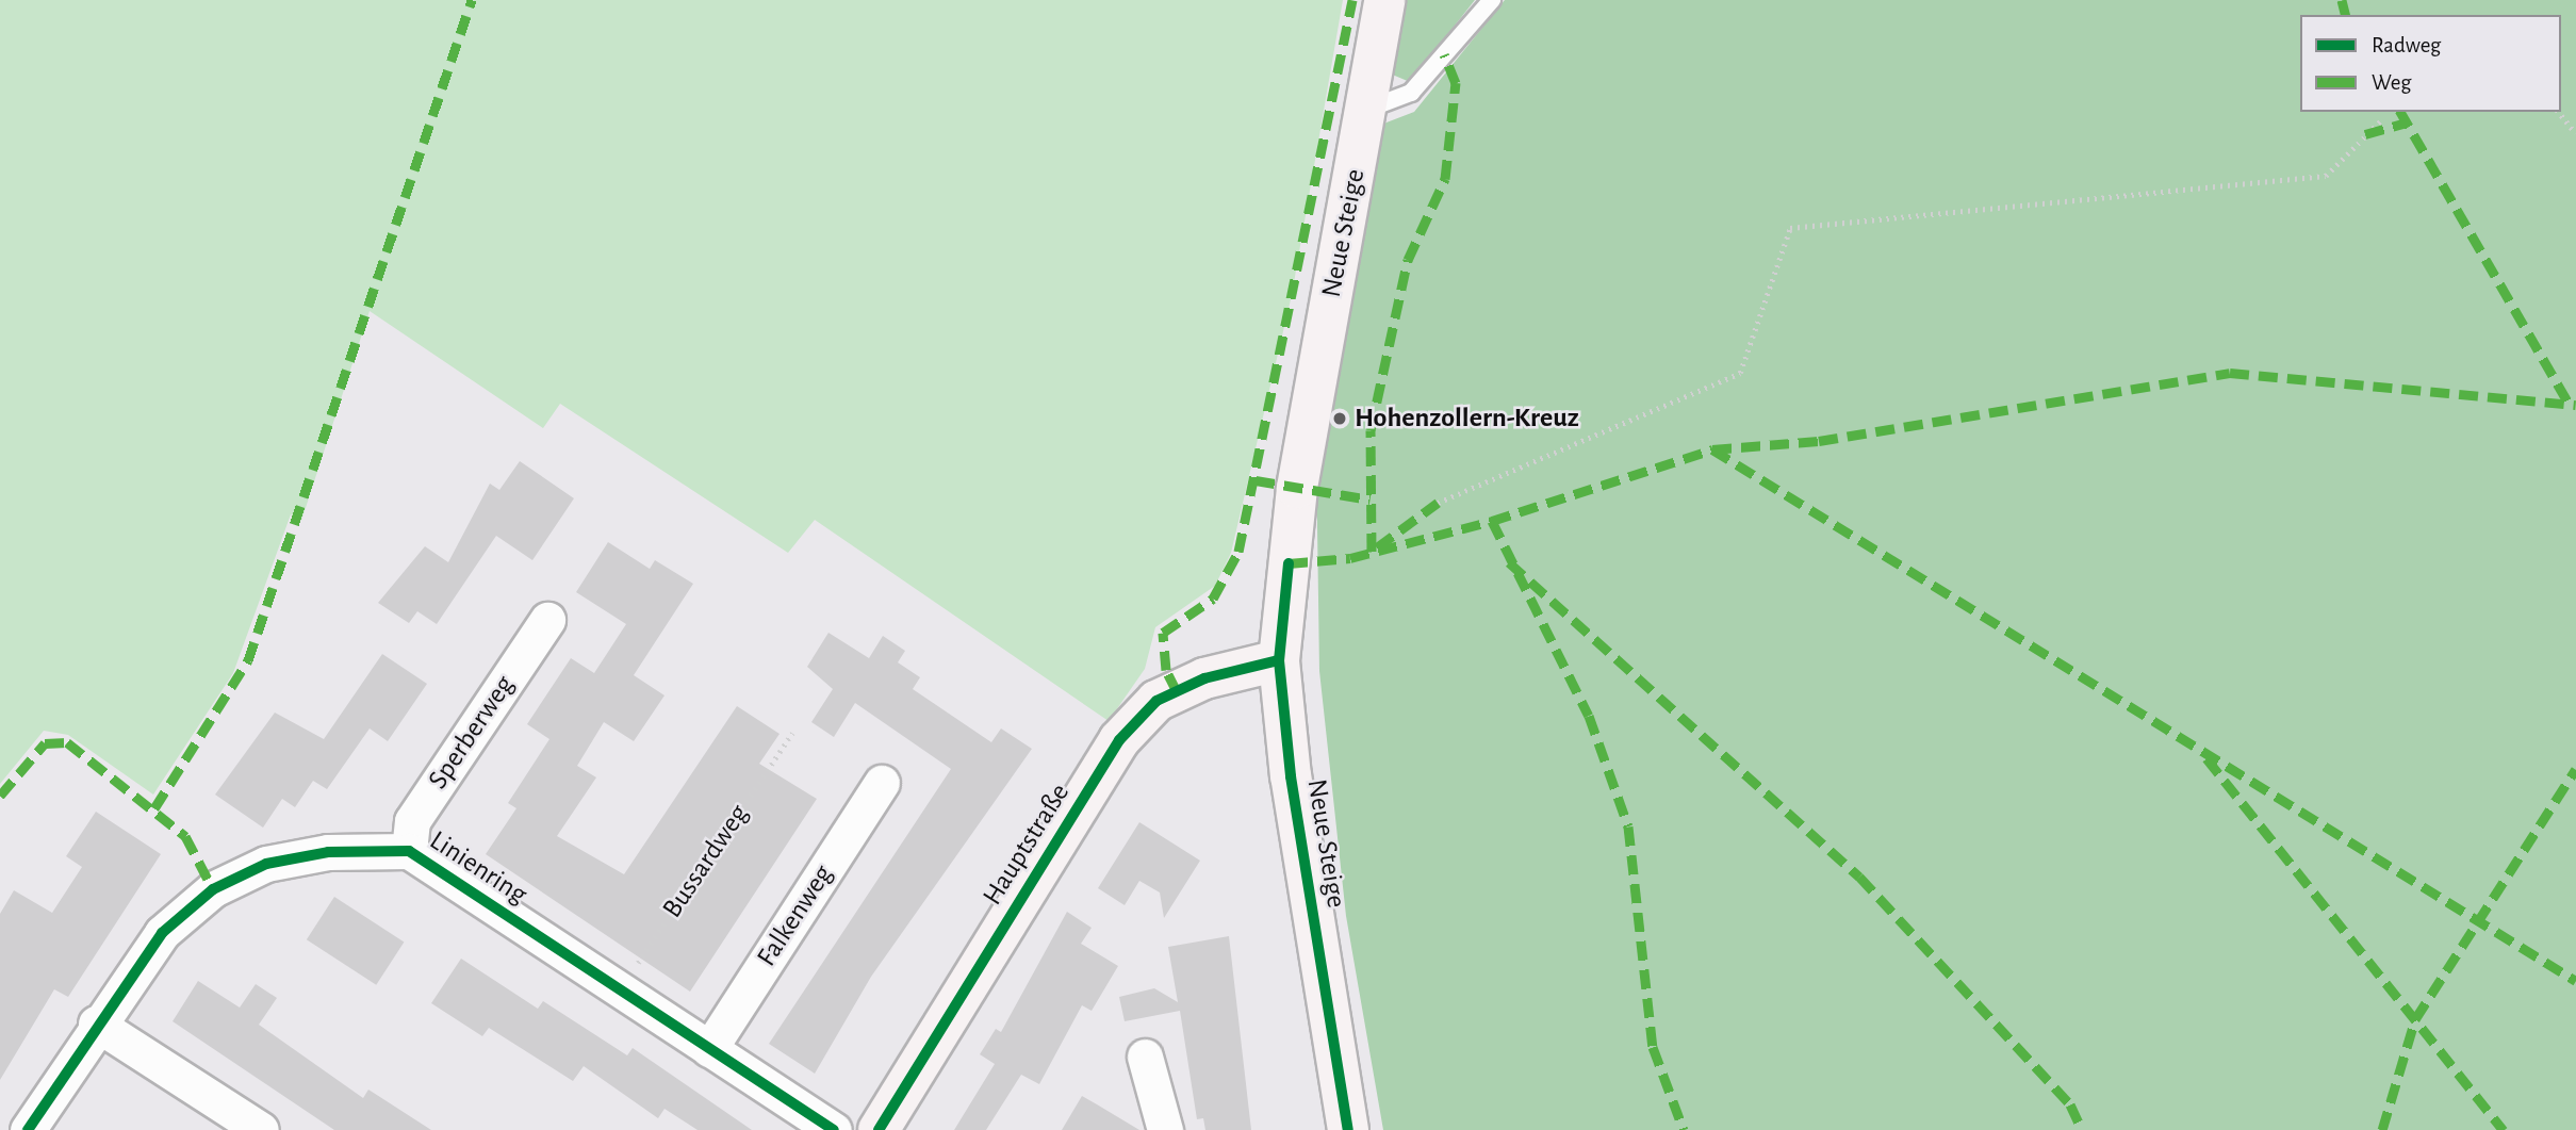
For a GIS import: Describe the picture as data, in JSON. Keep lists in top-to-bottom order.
{
  "streets": {
    "main road": ["Neue Steige", "Hauptstraße"],
    "street": ["Sperberweg", "Linienring", "Falkenweg"],
    "path": ["Bussardweg"]
  },
  "crossings": [
    ["Neue Steige", "Hauptstraße"],
    ["Sperberweg", "Linienring"],
    ["Bussardweg", "Linienring"],
    ["Linienring", "Falkenweg"]
  ],
  "places": ["Hohenzollern-Kreuz"],
  "legend": ["Radweg", "Weg"]
}
